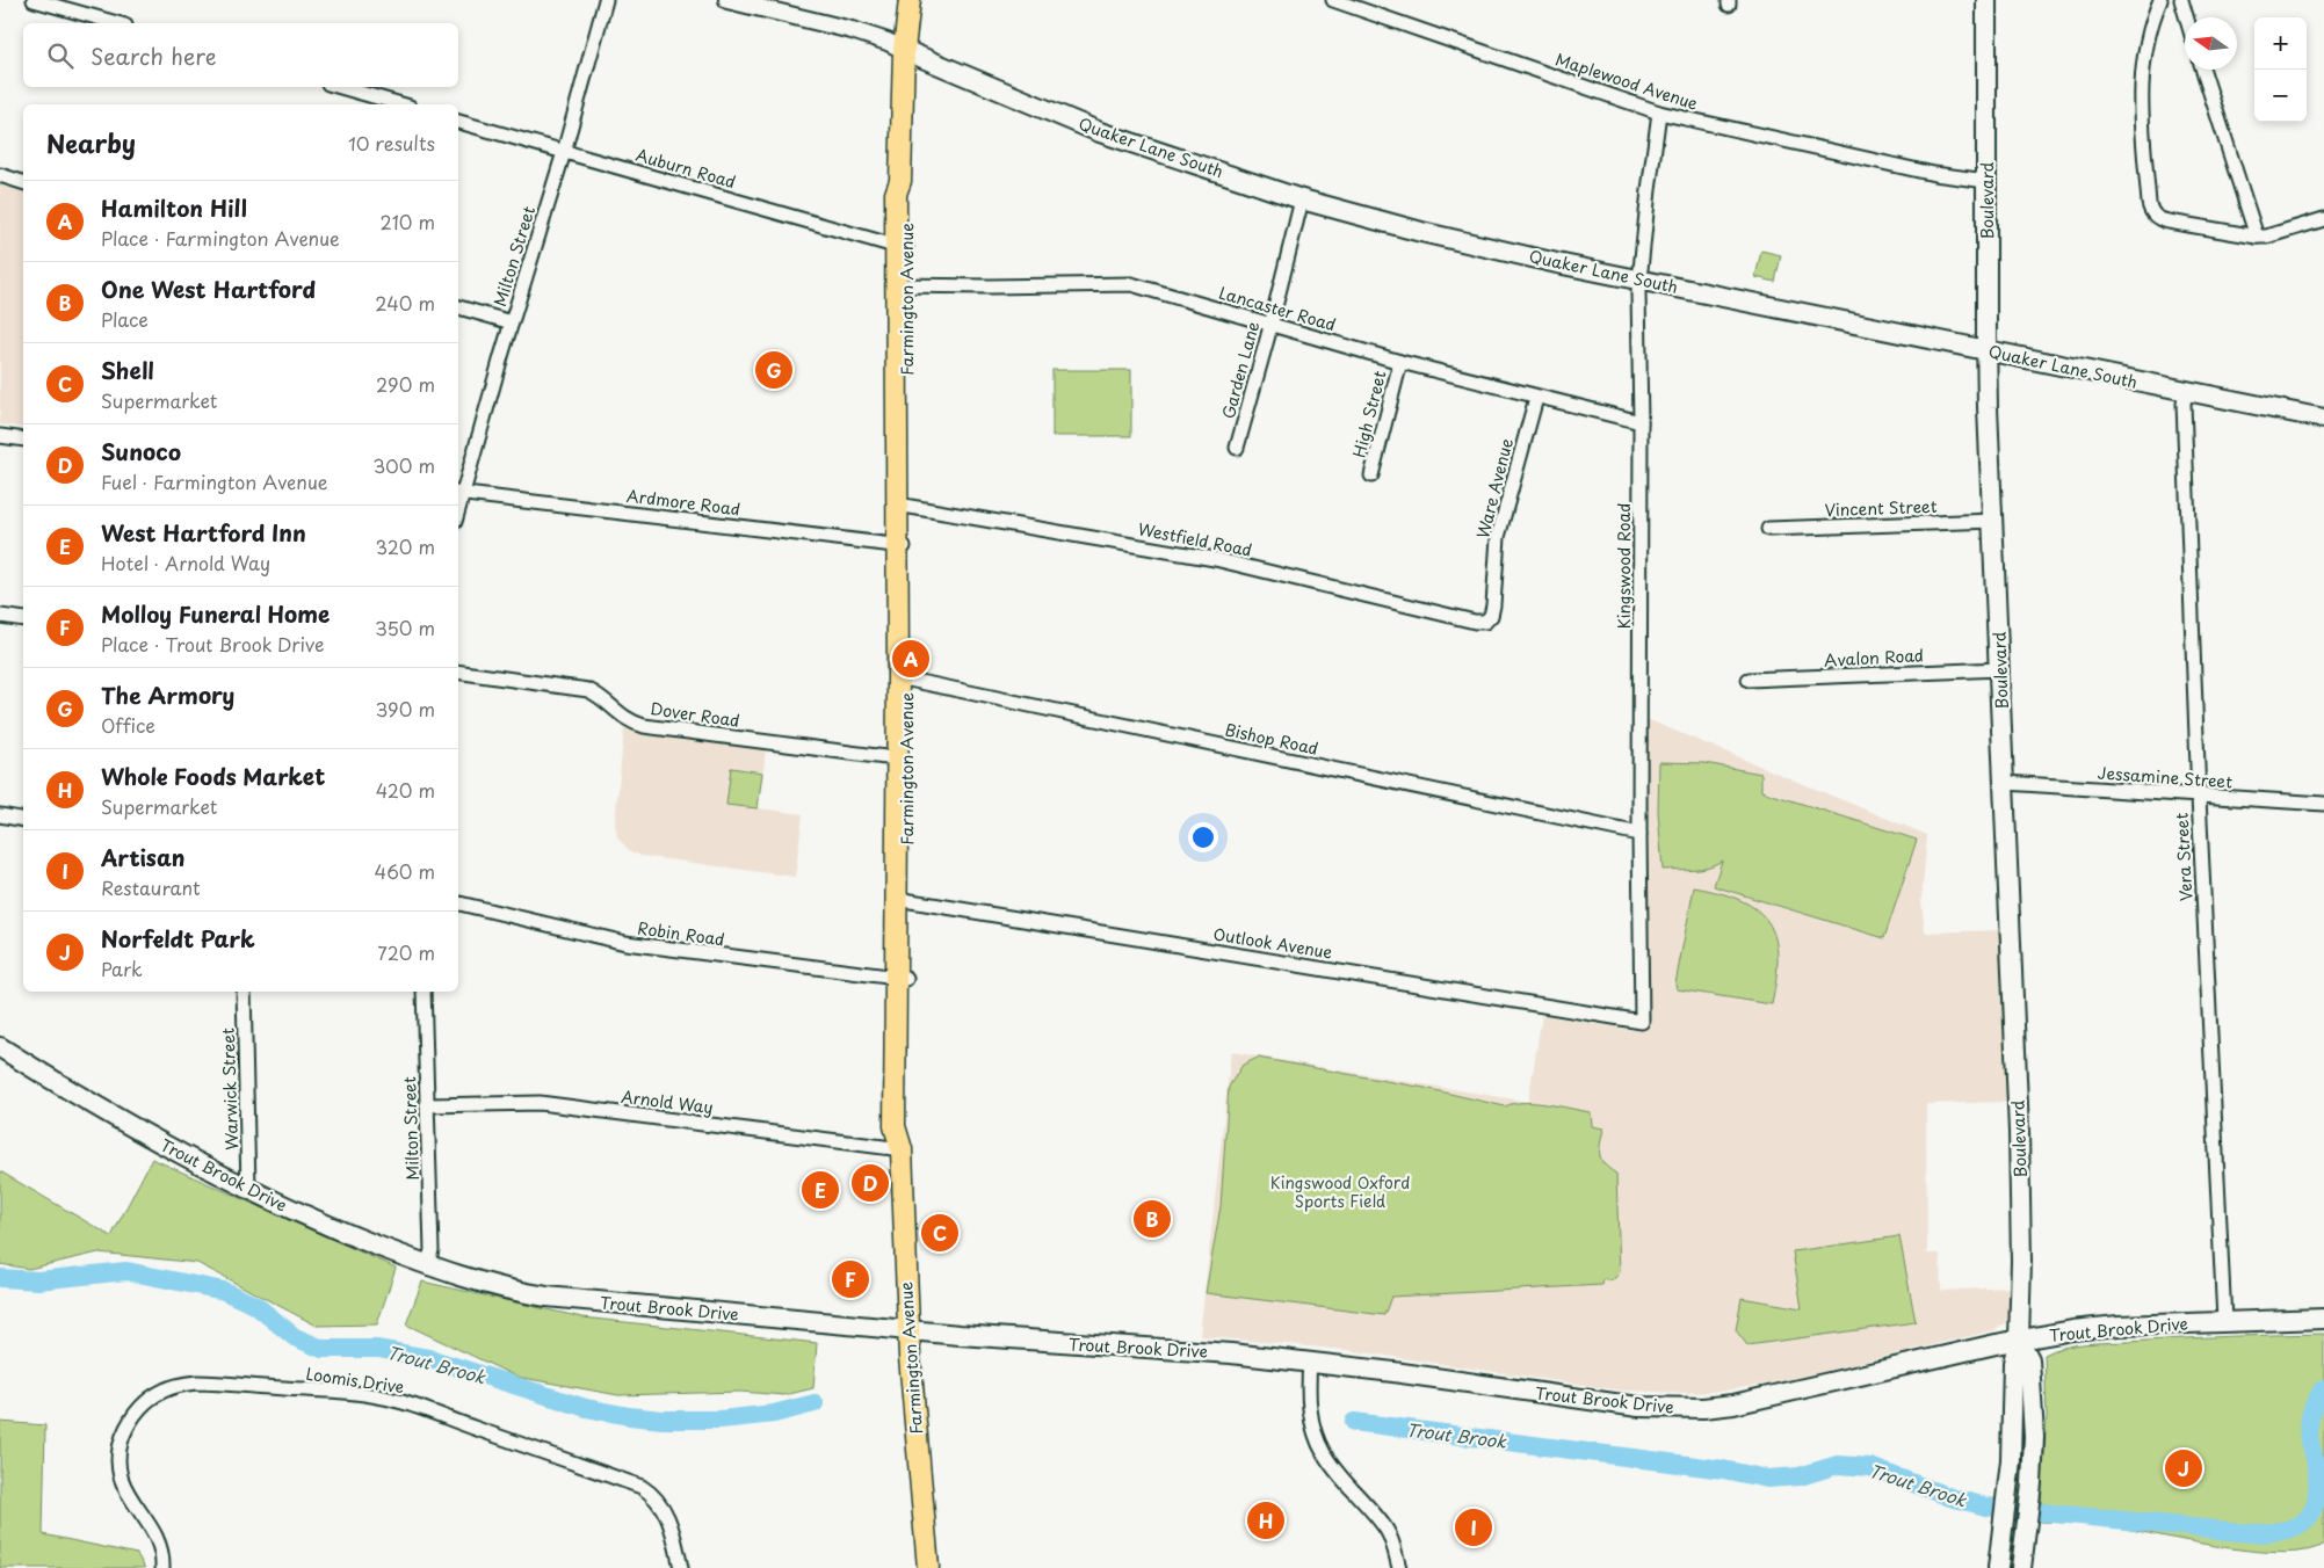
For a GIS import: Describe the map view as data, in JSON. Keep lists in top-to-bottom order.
{
  "streets": {
    "main road": [
      "Quaker Lane South",
      "Boulevard",
      "Farmington Avenue",
      "Trout Brook Drive"
    ],
    "street": [
      "Maplewood Avenue",
      "Auburn Road",
      "Milton Street",
      "Lancaster Road",
      "Garden Lane",
      "High Street",
      "Ware Avenue",
      "Ardmore Road",
      "Vincent Street",
      "Westfield Road",
      "Kingswood Road",
      "Avalon Road",
      "Dover Road",
      "Bishop Road",
      "Jessamine Street",
      "Vera Street",
      "Robin Road",
      "Outlook Avenue",
      "Warwick Street",
      "Arnold Way",
      "Loomis Drive"
    ]
  },
  "crossings": [
    ["Maplewood Avenue", "Boulevard"],
    ["Maplewood Avenue", "Kingswood Road"],
    ["Quaker Lane South", "Boulevard"],
    ["Quaker Lane South", "Farmington Avenue"],
    ["Quaker Lane South", "Garden Lane"],
    ["Quaker Lane South", "Kingswood Road"],
    ["Quaker Lane South", "Vera Street"],
    ["Auburn Road", "Milton Street"],
    ["Auburn Road", "Farmington Avenue"],
    ["Boulevard", "Vincent Street"],
    ["Boulevard", "Avalon Road"],
    ["Boulevard", "Jessamine Street"],
    ["Boulevard", "Trout Brook Drive"],
    ["Milton Street", "Ardmore Road"],
    ["Milton Street", "Arnold Way"],
    ["Milton Street", "Trout Brook Drive"],
    ["Farmington Avenue", "Lancaster Road"],
    ["Farmington Avenue", "Ardmore Road"],
    ["Farmington Avenue", "Westfield Road"],
    ["Farmington Avenue", "Dover Road"],
    ["Farmington Avenue", "Bishop Road"],
    ["Farmington Avenue", "Robin Road"],
    ["Farmington Avenue", "Outlook Avenue"],
    ["Farmington Avenue", "Arnold Way"],
    ["Farmington Avenue", "Trout Brook Drive"],
    ["Lancaster Road", "Garden Lane"],
    ["Lancaster Road", "High Street"],
    ["Lancaster Road", "Ware Avenue"],
    ["Lancaster Road", "Kingswood Road"],
    ["Ware Avenue", "Westfield Road"],
    ["Kingswood Road", "Bishop Road"],
    ["Kingswood Road", "Outlook Avenue"],
    ["Jessamine Street", "Vera Street"],
    ["Vera Street", "Trout Brook Drive"],
    ["Warwick Street", "Trout Brook Drive"]
  ],
  "water": ["Trout Brook"],
  "parks": ["Kingswood Oxford Sports Field"],
  "north": "left",
  "page": {
    "map_buttons": ["+", "−"],
    "search": "Search here",
    "heading": ["Nearby", "10 results"],
    "list": [
      {
        "mark": "A",
        "name": "Hamilton Hill",
        "note": "Place · Farmington Avenue",
        "value": "210 m"
      },
      {
        "mark": "B",
        "name": "One West Hartford",
        "note": "Place",
        "value": "240 m"
      },
      {
        "mark": "C",
        "name": "Shell",
        "note": "Supermarket",
        "value": "290 m"
      },
      {
        "mark": "D",
        "name": "Sunoco",
        "note": "Fuel · Farmington Avenue",
        "value": "300 m"
      },
      {
        "mark": "E",
        "name": "West Hartford Inn",
        "note": "Hotel · Arnold Way",
        "value": "320 m"
      },
      {
        "mark": "F",
        "name": "Molloy Funeral Home",
        "note": "Place · Trout Brook Drive",
        "value": "350 m"
      },
      {
        "mark": "G",
        "name": "The Armory",
        "note": "Office",
        "value": "390 m"
      },
      {
        "mark": "H",
        "name": "Whole Foods Market",
        "note": "Supermarket",
        "value": "420 m"
      },
      {
        "mark": "I",
        "name": "Artisan",
        "note": "Restaurant",
        "value": "460 m"
      },
      {
        "mark": "J",
        "name": "Norfeldt Park",
        "note": "Park",
        "value": "720 m"
      }
    ],
    "pins": [
      "G",
      "A",
      "D",
      "E",
      "B",
      "C",
      "F",
      "J",
      "H",
      "I"
    ]
  }
}
